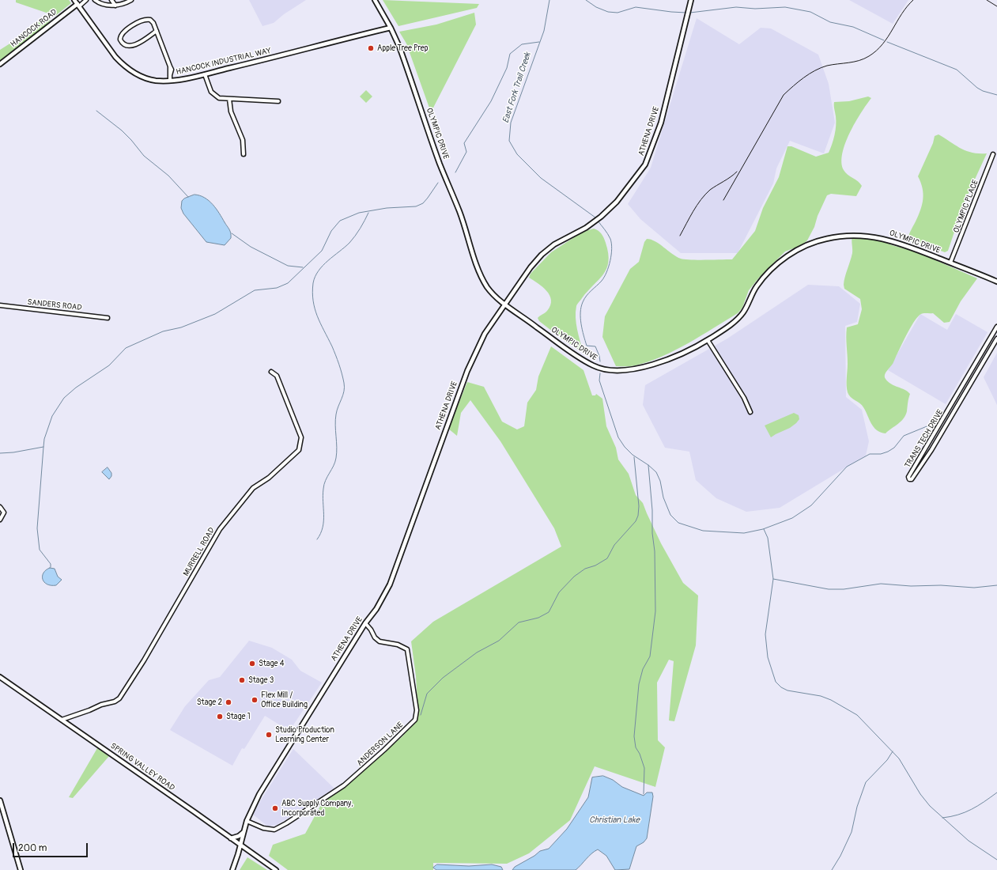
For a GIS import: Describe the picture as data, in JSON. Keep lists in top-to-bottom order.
{
  "streets": {
    "street": [
      "HANCOCK ROAD",
      "HANCOCK INDUSTRIAL WAY",
      "ATHENA DRIVE",
      "OLYMPIC DRIVE",
      "OLYMPIC PLACE",
      "SANDERS ROAD",
      "TRANS TECH DRIVE",
      "MURRELL ROAD",
      "ANDERSON LANE",
      "SPRING VALLEY ROAD"
    ]
  },
  "crossings": [
    ["HANCOCK ROAD", "HANCOCK INDUSTRIAL WAY"],
    ["HANCOCK INDUSTRIAL WAY", "OLYMPIC DRIVE"],
    ["ATHENA DRIVE", "OLYMPIC DRIVE"],
    ["ATHENA DRIVE", "ANDERSON LANE"],
    ["ATHENA DRIVE", "SPRING VALLEY ROAD"],
    ["OLYMPIC DRIVE", "OLYMPIC PLACE"],
    ["MURRELL ROAD", "SPRING VALLEY ROAD"]
  ],
  "water": ["East Fork Trail Creek", "Christian Lake"],
  "places": [
    "Apple Tree Prep",
    "Stage 4",
    "Stage 3",
    "Flex Mill / Office Building",
    "Stage 2",
    "Stage 1",
    "Studio Production Learning Center",
    "ABC Supply Company, Incorporated"
  ],
  "scale_bar": "200 m"
}
